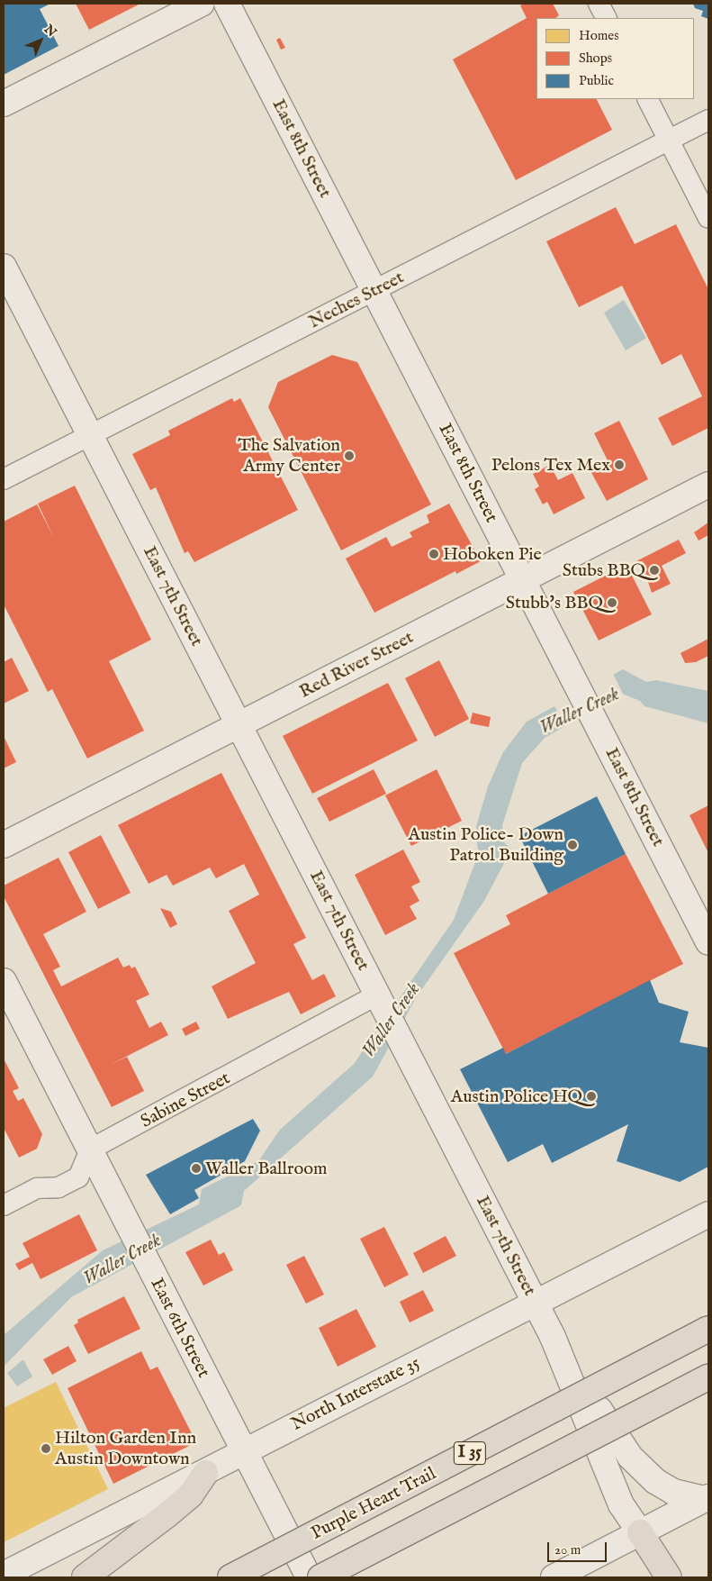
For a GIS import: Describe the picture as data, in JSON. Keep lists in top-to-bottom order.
{
  "streets": {
    "main road": [
      "East 8th Street",
      "East 7th Street",
      "Red River Street",
      "East 6th Street",
      "North Interstate 35",
      "I 35",
      "Purple Heart Trail"
    ],
    "street": ["Neches Street", "Sabine Street"]
  },
  "crossings": [
    ["East 8th Street", "Neches Street"],
    ["East 8th Street", "Red River Street"],
    ["Neches Street", "East 7th Street"],
    ["East 7th Street", "Red River Street"],
    ["East 7th Street", "Sabine Street"],
    ["East 7th Street", "North Interstate 35"],
    ["Sabine Street", "East 6th Street"],
    ["East 6th Street", "North Interstate 35"]
  ],
  "water": ["Waller Creek"],
  "places": [
    "The Salvation Army Center",
    "Pelons Tex Mex",
    "Hoboken Pie",
    "Stubs BBQ",
    "Stubb's BBQ",
    "Austin Police- Down Patrol Building",
    "Austin Police HQ",
    "Waller Ballroom",
    "Hilton Garden Inn Austin Downtown"
  ],
  "legend": ["Homes", "Shops", "Public"],
  "scale_bar": "20 m",
  "north": "top right"
}
